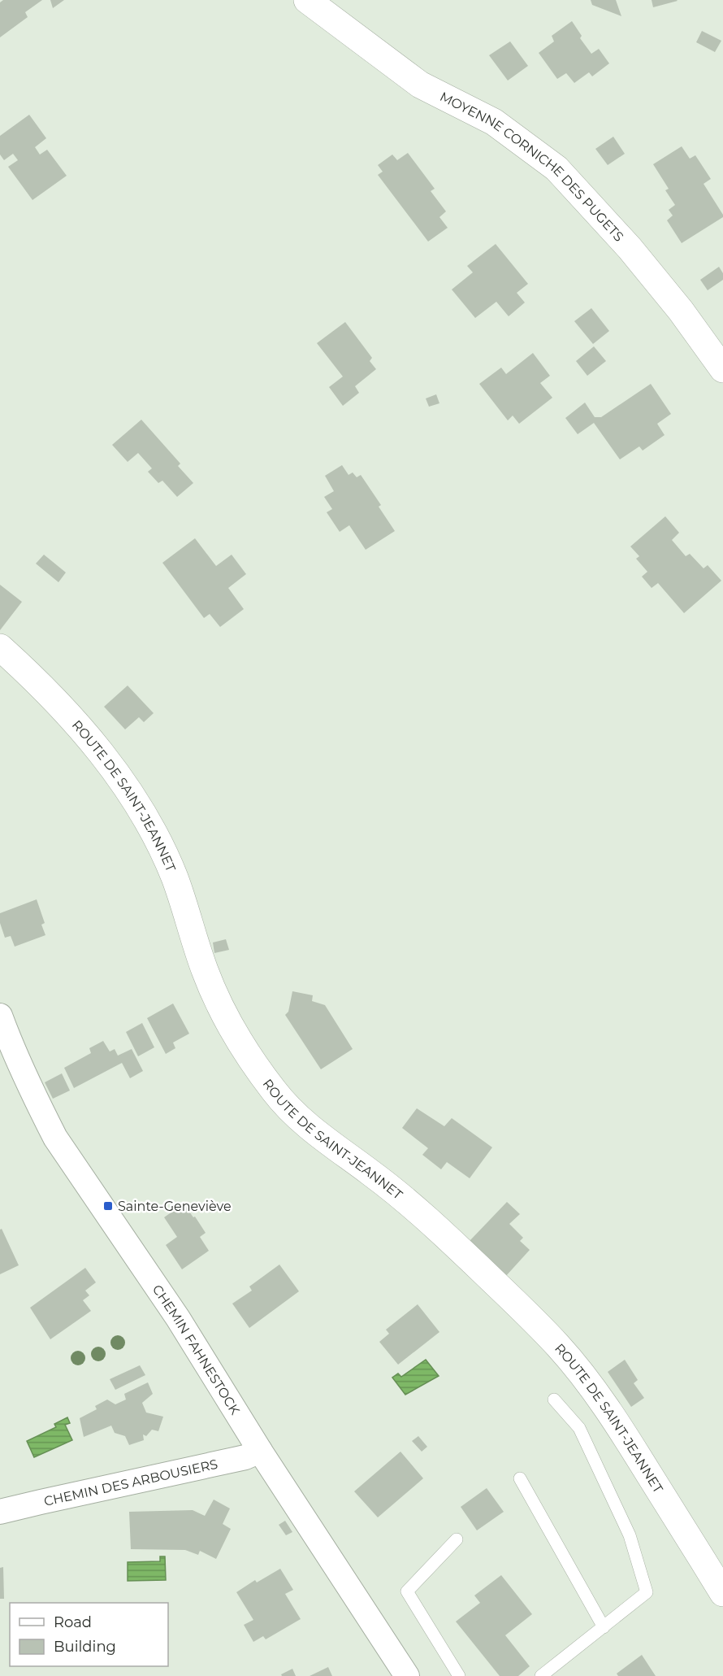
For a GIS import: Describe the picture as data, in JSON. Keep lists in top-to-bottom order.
{
  "streets": {
    "main road": ["MOYENNE CORNICHE DES PUGETS", "ROUTE DE SAINT-JEANNET"],
    "street": ["CHEMIN FAHNESTOCK", "CHEMIN DES ARBOUSIERS"]
  },
  "crossings": [
    ["CHEMIN FAHNESTOCK", "CHEMIN DES ARBOUSIERS"]
  ],
  "places": {
    "transit": ["Sainte-Geneviève"]
  },
  "legend": ["Road", "Building"]
}
